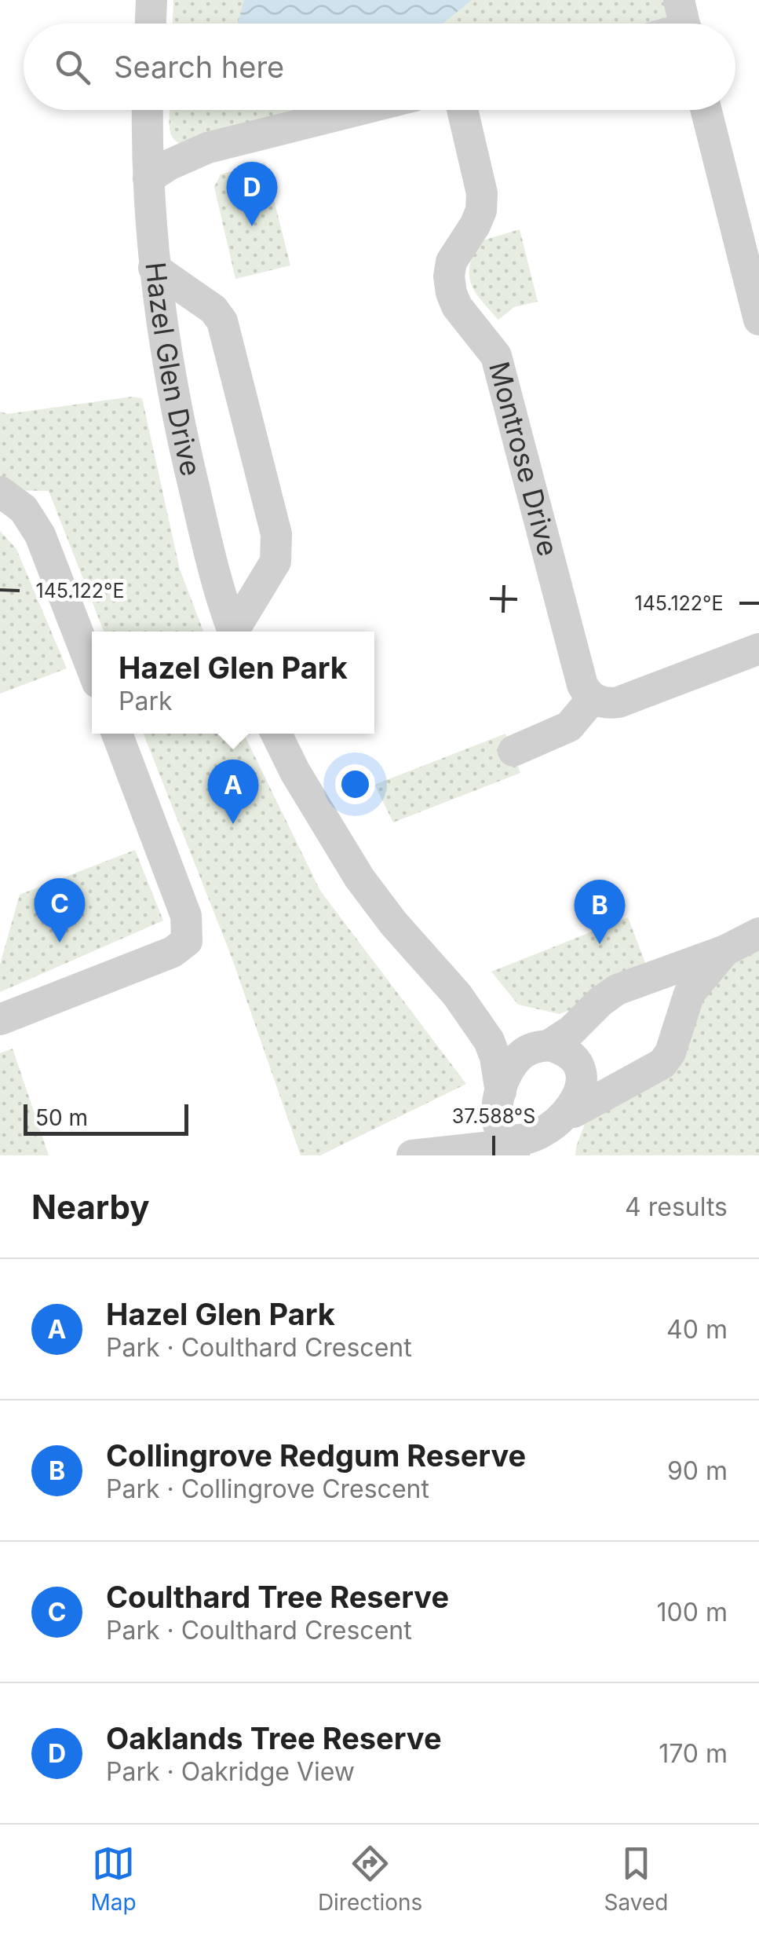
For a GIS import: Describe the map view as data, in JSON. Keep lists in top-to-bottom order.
{
  "streets": {
    "street": ["Hazel Glen Drive", "Montrose Drive"]
  },
  "scale_bar": "50 m",
  "page": {
    "search": "Search here",
    "pins": [
      "D",
      "A",
      "C",
      "B"
    ],
    "popup": ["Hazel Glen Park", "Park"],
    "scale": "50 m",
    "heading": ["Nearby", "4 results"],
    "list": [
      {
        "mark": "A",
        "name": "Hazel Glen Park",
        "note": "Park · Coulthard Crescent",
        "value": "40 m"
      },
      {
        "mark": "B",
        "name": "Collingrove Redgum Reserve",
        "note": "Park · Collingrove Crescent",
        "value": "90 m"
      },
      {
        "mark": "C",
        "name": "Coulthard Tree Reserve",
        "note": "Park · Coulthard Crescent",
        "value": "100 m"
      },
      {
        "mark": "D",
        "name": "Oaklands Tree Reserve",
        "note": "Park · Oakridge View",
        "value": "170 m"
      }
    ],
    "nav": ["Map", "Directions", "Saved"]
  },
  "coordinates": ["145.122°E", "37.588°S"]
}
